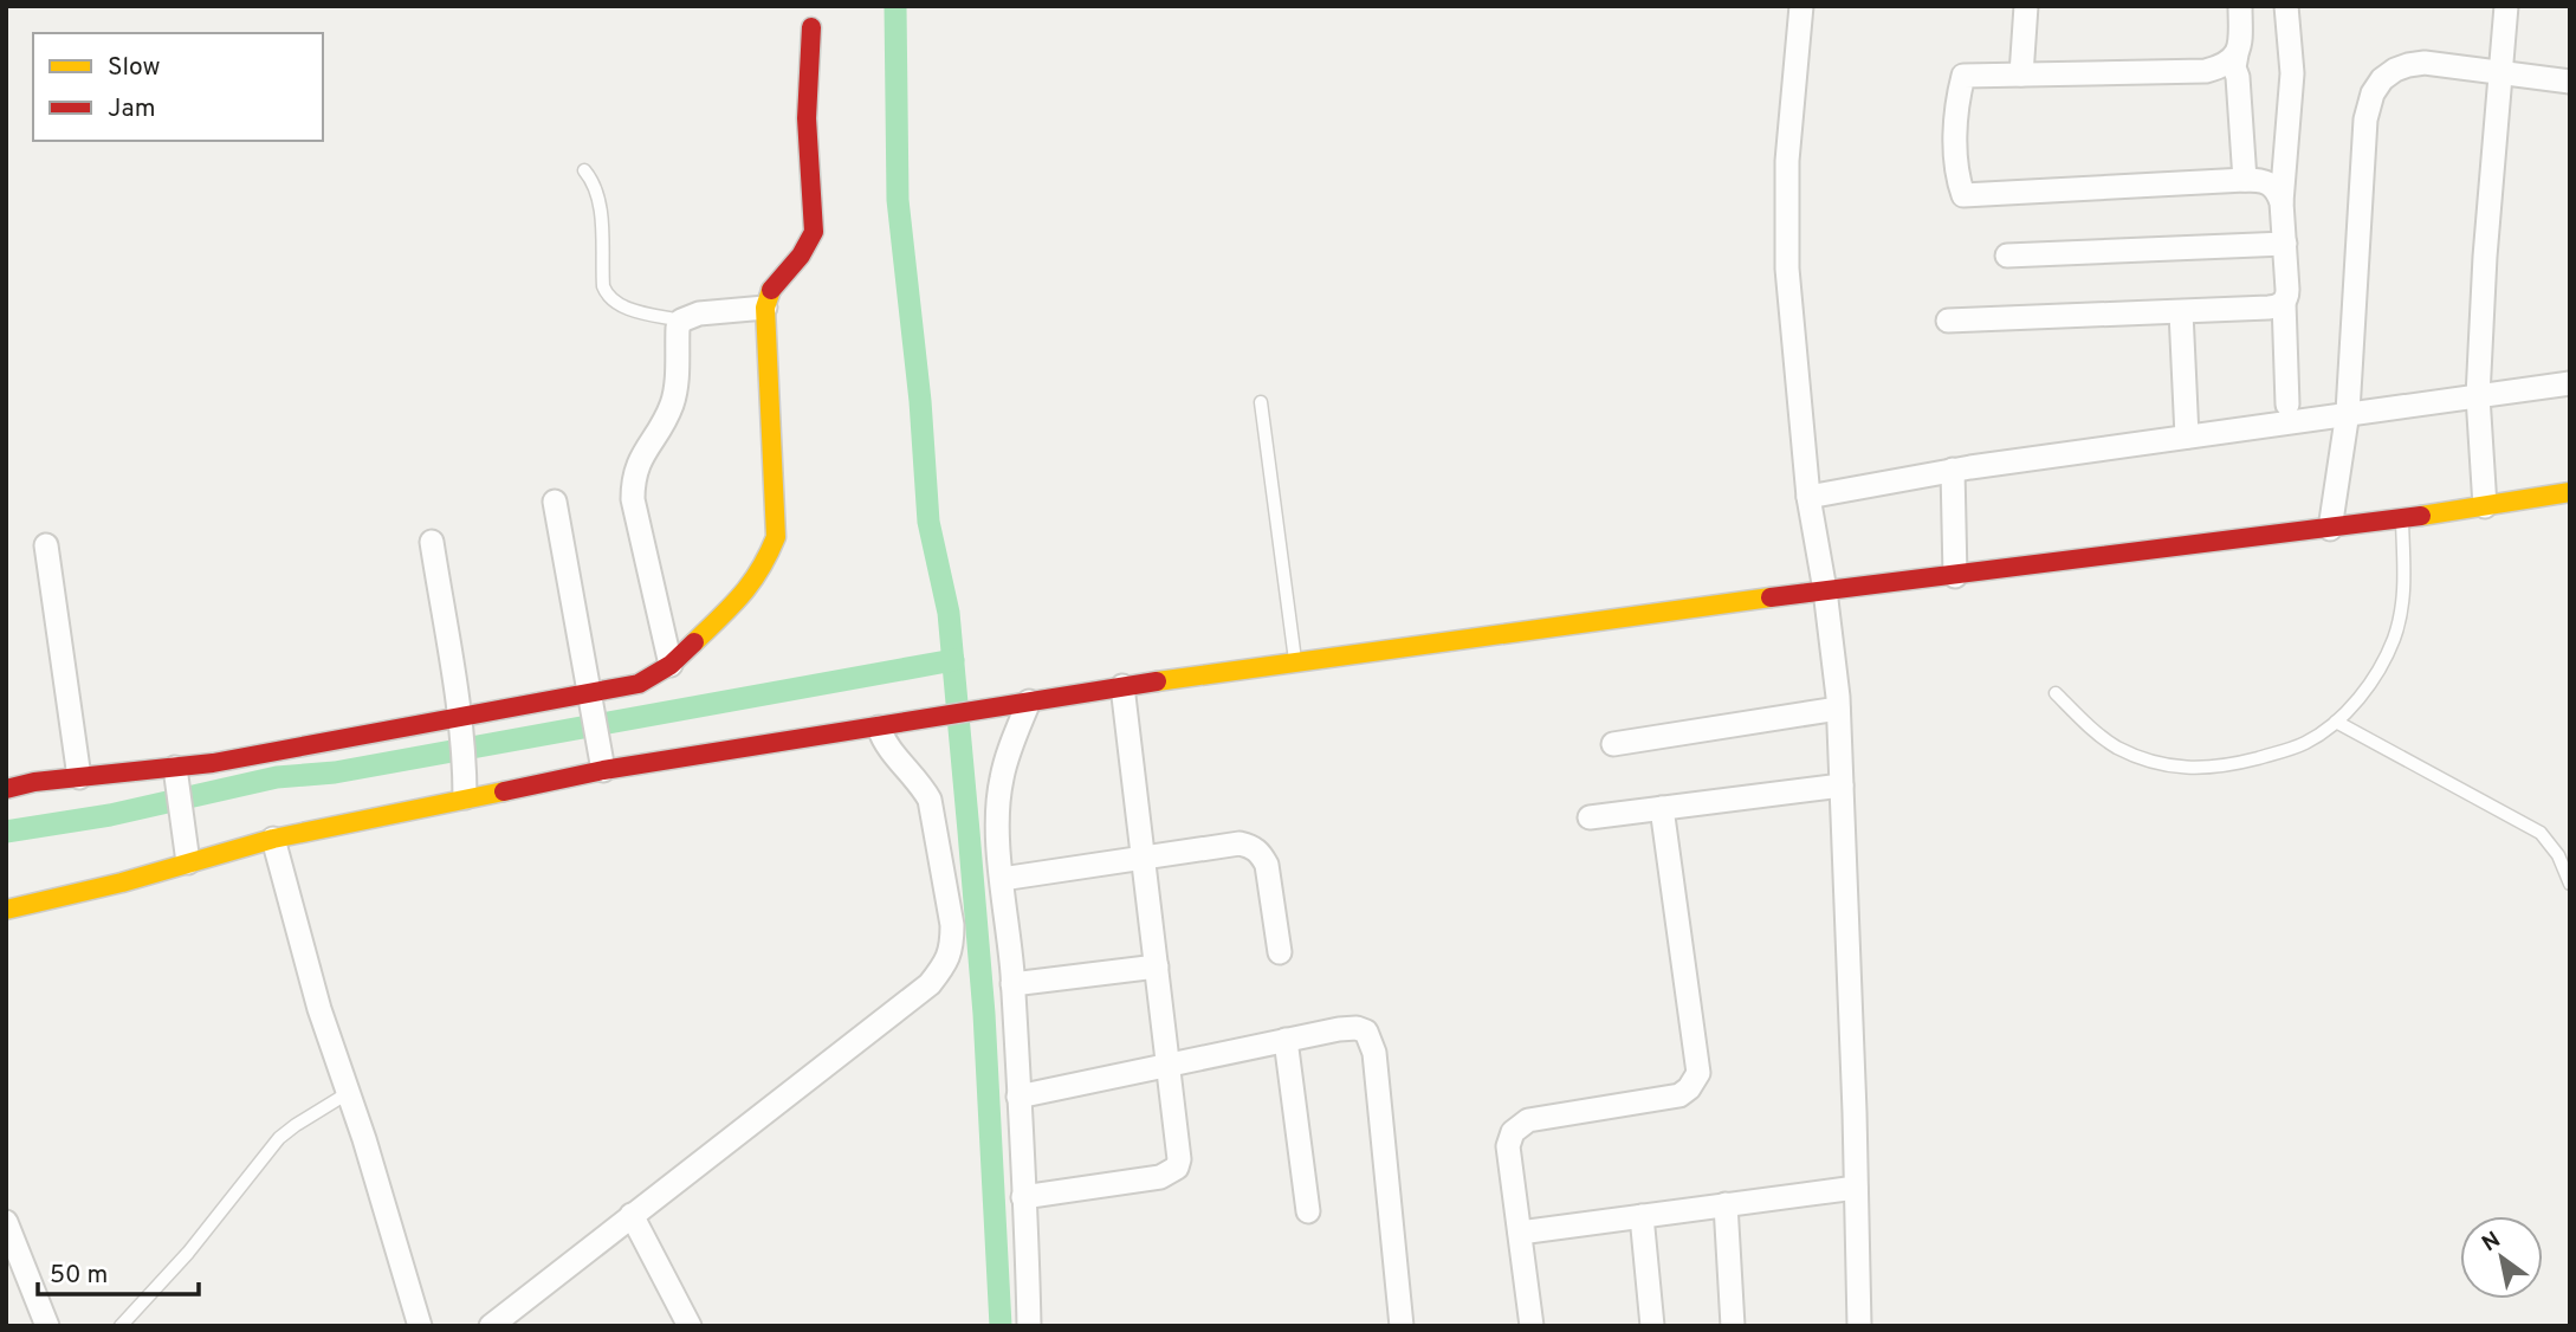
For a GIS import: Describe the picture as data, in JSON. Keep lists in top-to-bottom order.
{
  "legend": ["Slow", "Jam"],
  "scale_bar": "50 m",
  "north": "top left"
}
